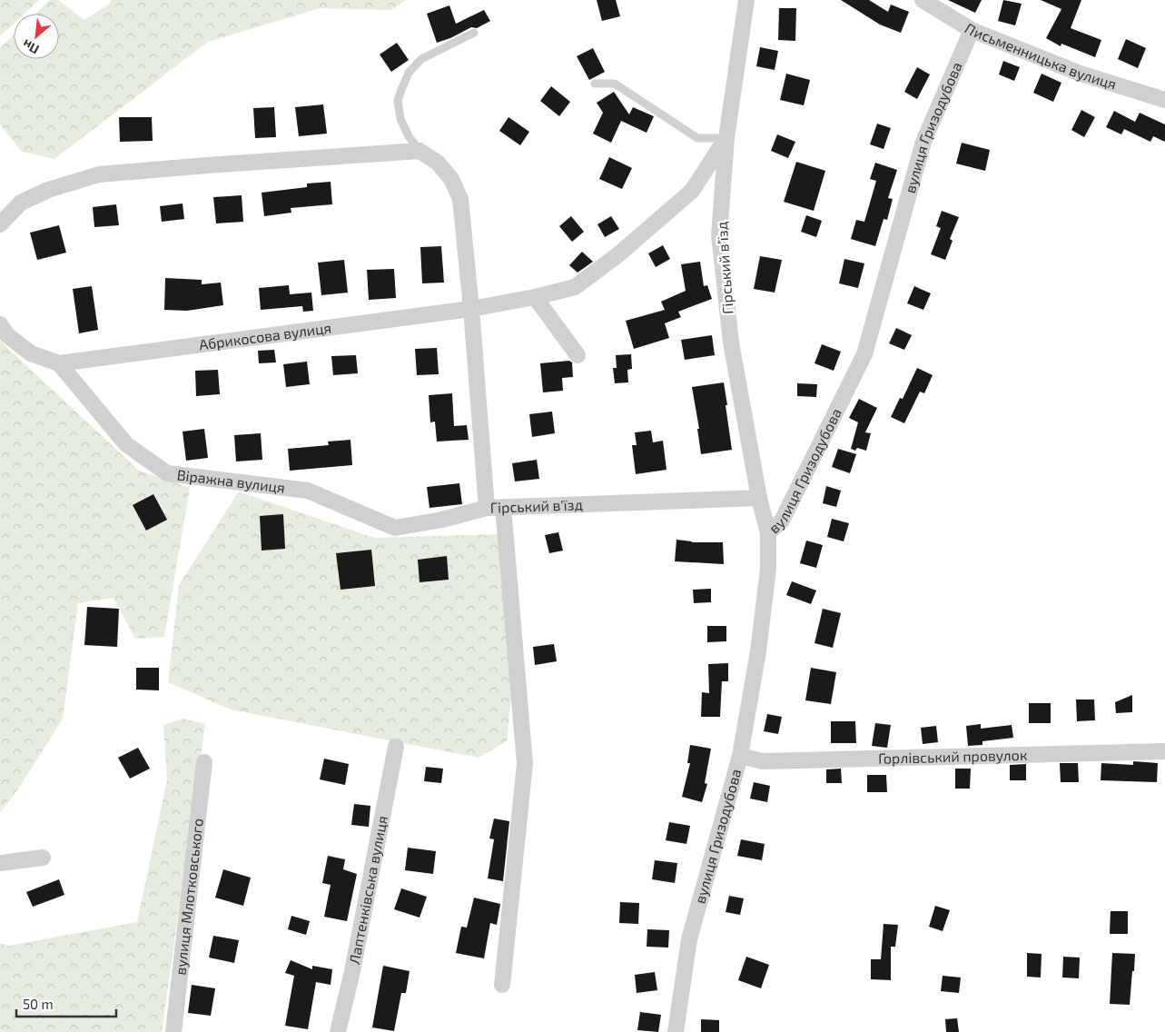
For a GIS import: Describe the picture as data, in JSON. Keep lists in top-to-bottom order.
{
  "streets": {
    "street": [
      "Письменницька вулиця",
      "вулиця Гризодубова",
      "Гірський в’їзд",
      "Абрикосова вулиця",
      "Віражна вулиця",
      "Гірський в'їзд",
      "Горлівський провулок",
      "Лаптенківська вулиця",
      "вулиця Млотковського"
    ]
  },
  "crossings": [
    ["Письменницька вулиця", "вулиця Гризодубова"],
    ["вулиця Гризодубова", "Гірський в’їзд"],
    ["вулиця Гризодубова", "Горлівський провулок"],
    ["Гірський в’їзд", "Гірський в'їзд"],
    ["Абрикосова вулиця", "Віражна вулиця"],
    ["Абрикосова вулиця", "Гірський в'їзд"],
    ["Віражна вулиця", "Гірський в'їзд"]
  ],
  "scale_bar": "50 m",
  "north": "bottom left"
}
